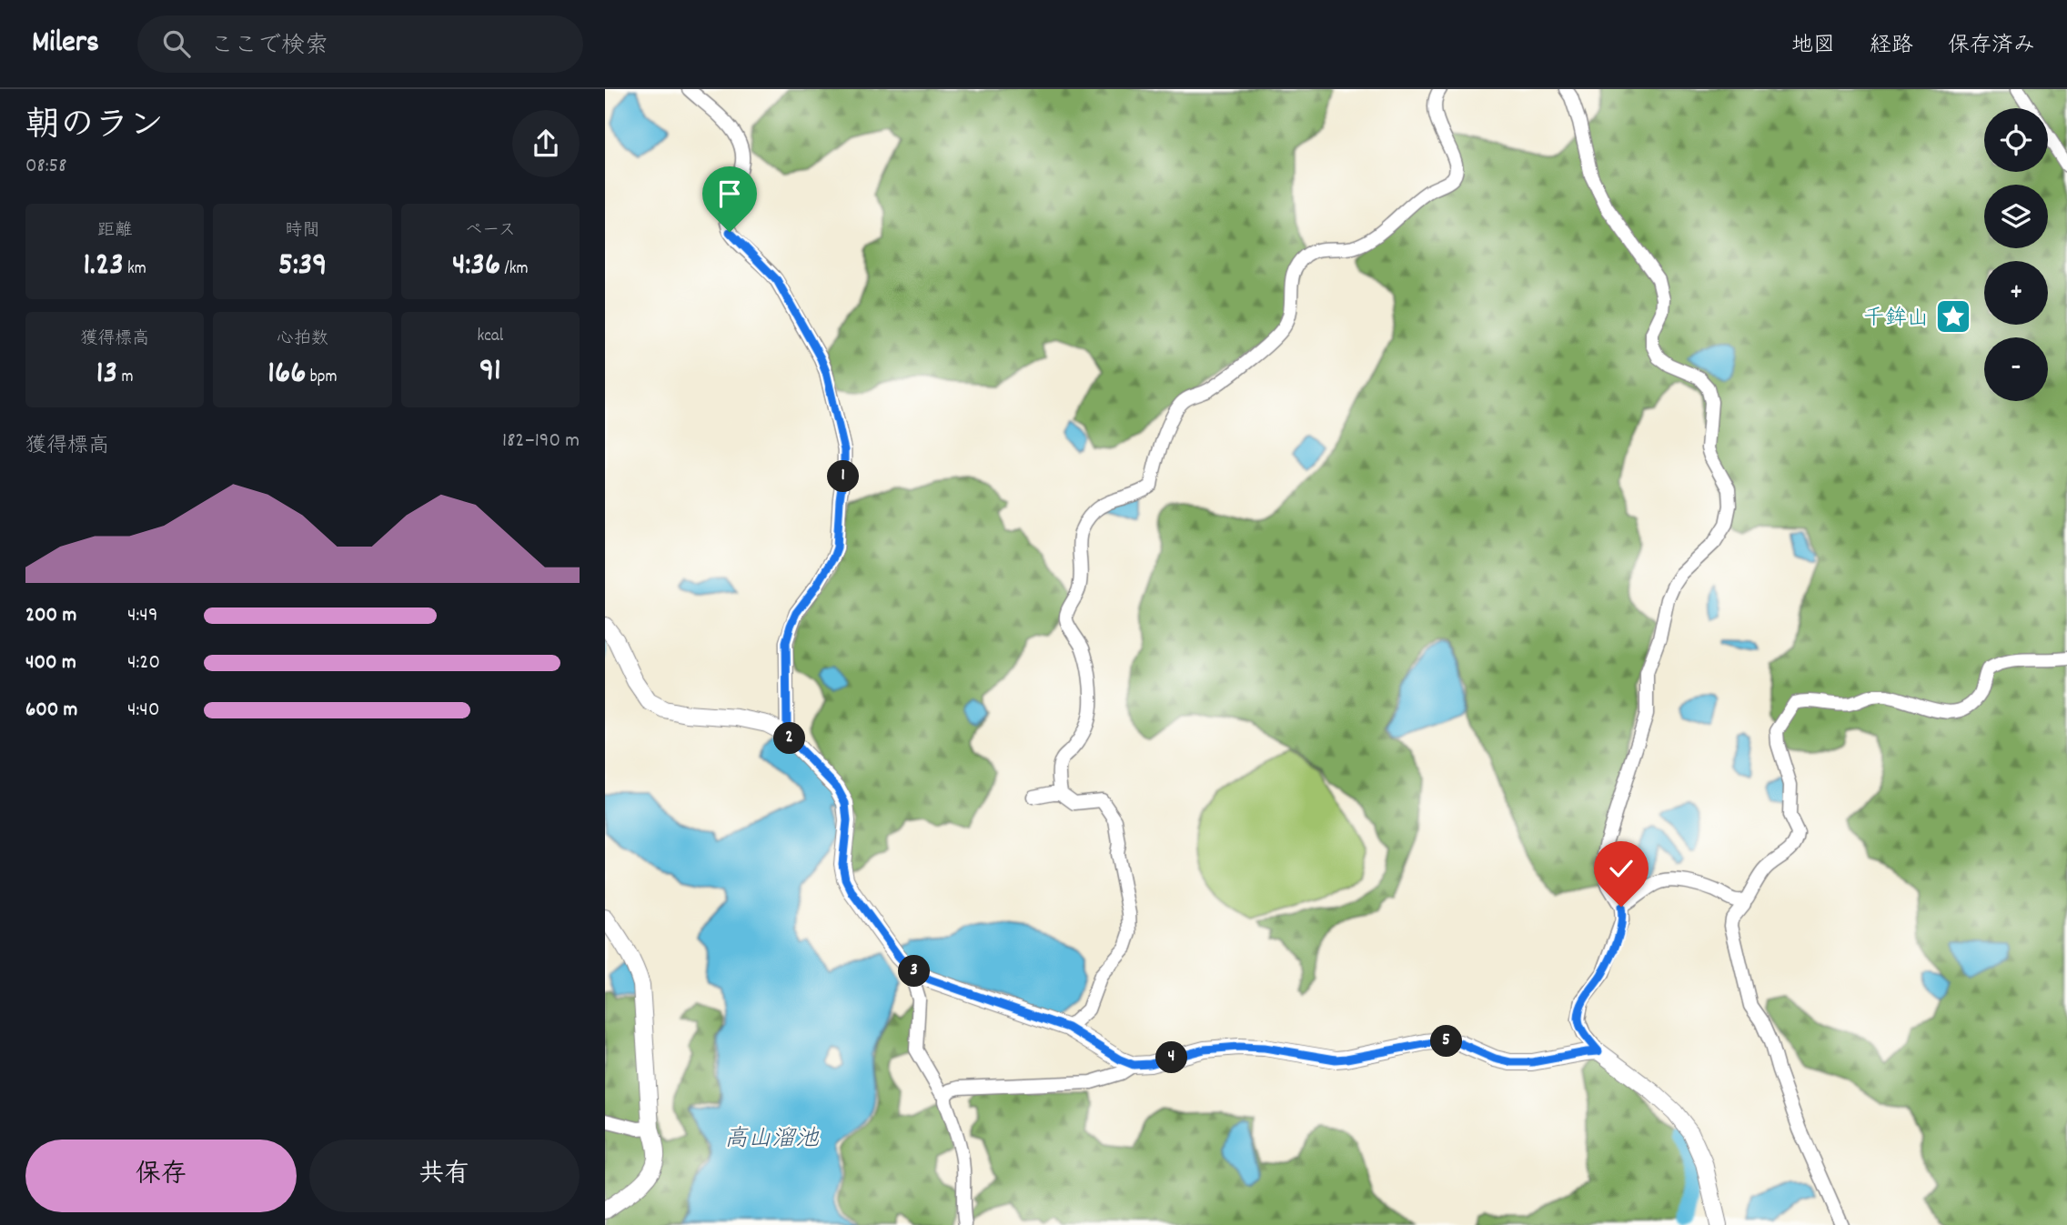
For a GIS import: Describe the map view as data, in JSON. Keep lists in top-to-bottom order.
{
  "water": ["高山溜池"],
  "places": {
    "place": ["千鉾山"]
  },
  "page": {
    "header": "Milers",
    "search": "ここで検索",
    "nav": ["地図", "経路", "保存済み"],
    "heading": ["朝のラン", "08:58"],
    "map_buttons": ["+", "−"],
    "stats": [
      ["距離", "1.23 km"],
      ["時間", "5:39"],
      ["ペース", "4:36 /km"],
      ["獲得標高", "13 m"],
      ["心拍数", "166 bpm"],
      ["kcal", "91"]
    ],
    "chart": ["獲得標高", "182–190 m"],
    "pins": [
      "1",
      "2",
      "3",
      "5",
      "4"
    ],
    "list": [
      {
        "name": "200 m",
        "note": "4:49"
      },
      {
        "name": "400 m",
        "note": "4:20"
      },
      {
        "name": "600 m",
        "note": "4:40"
      }
    ],
    "buttons": ["保存", "共有"]
  }
}
